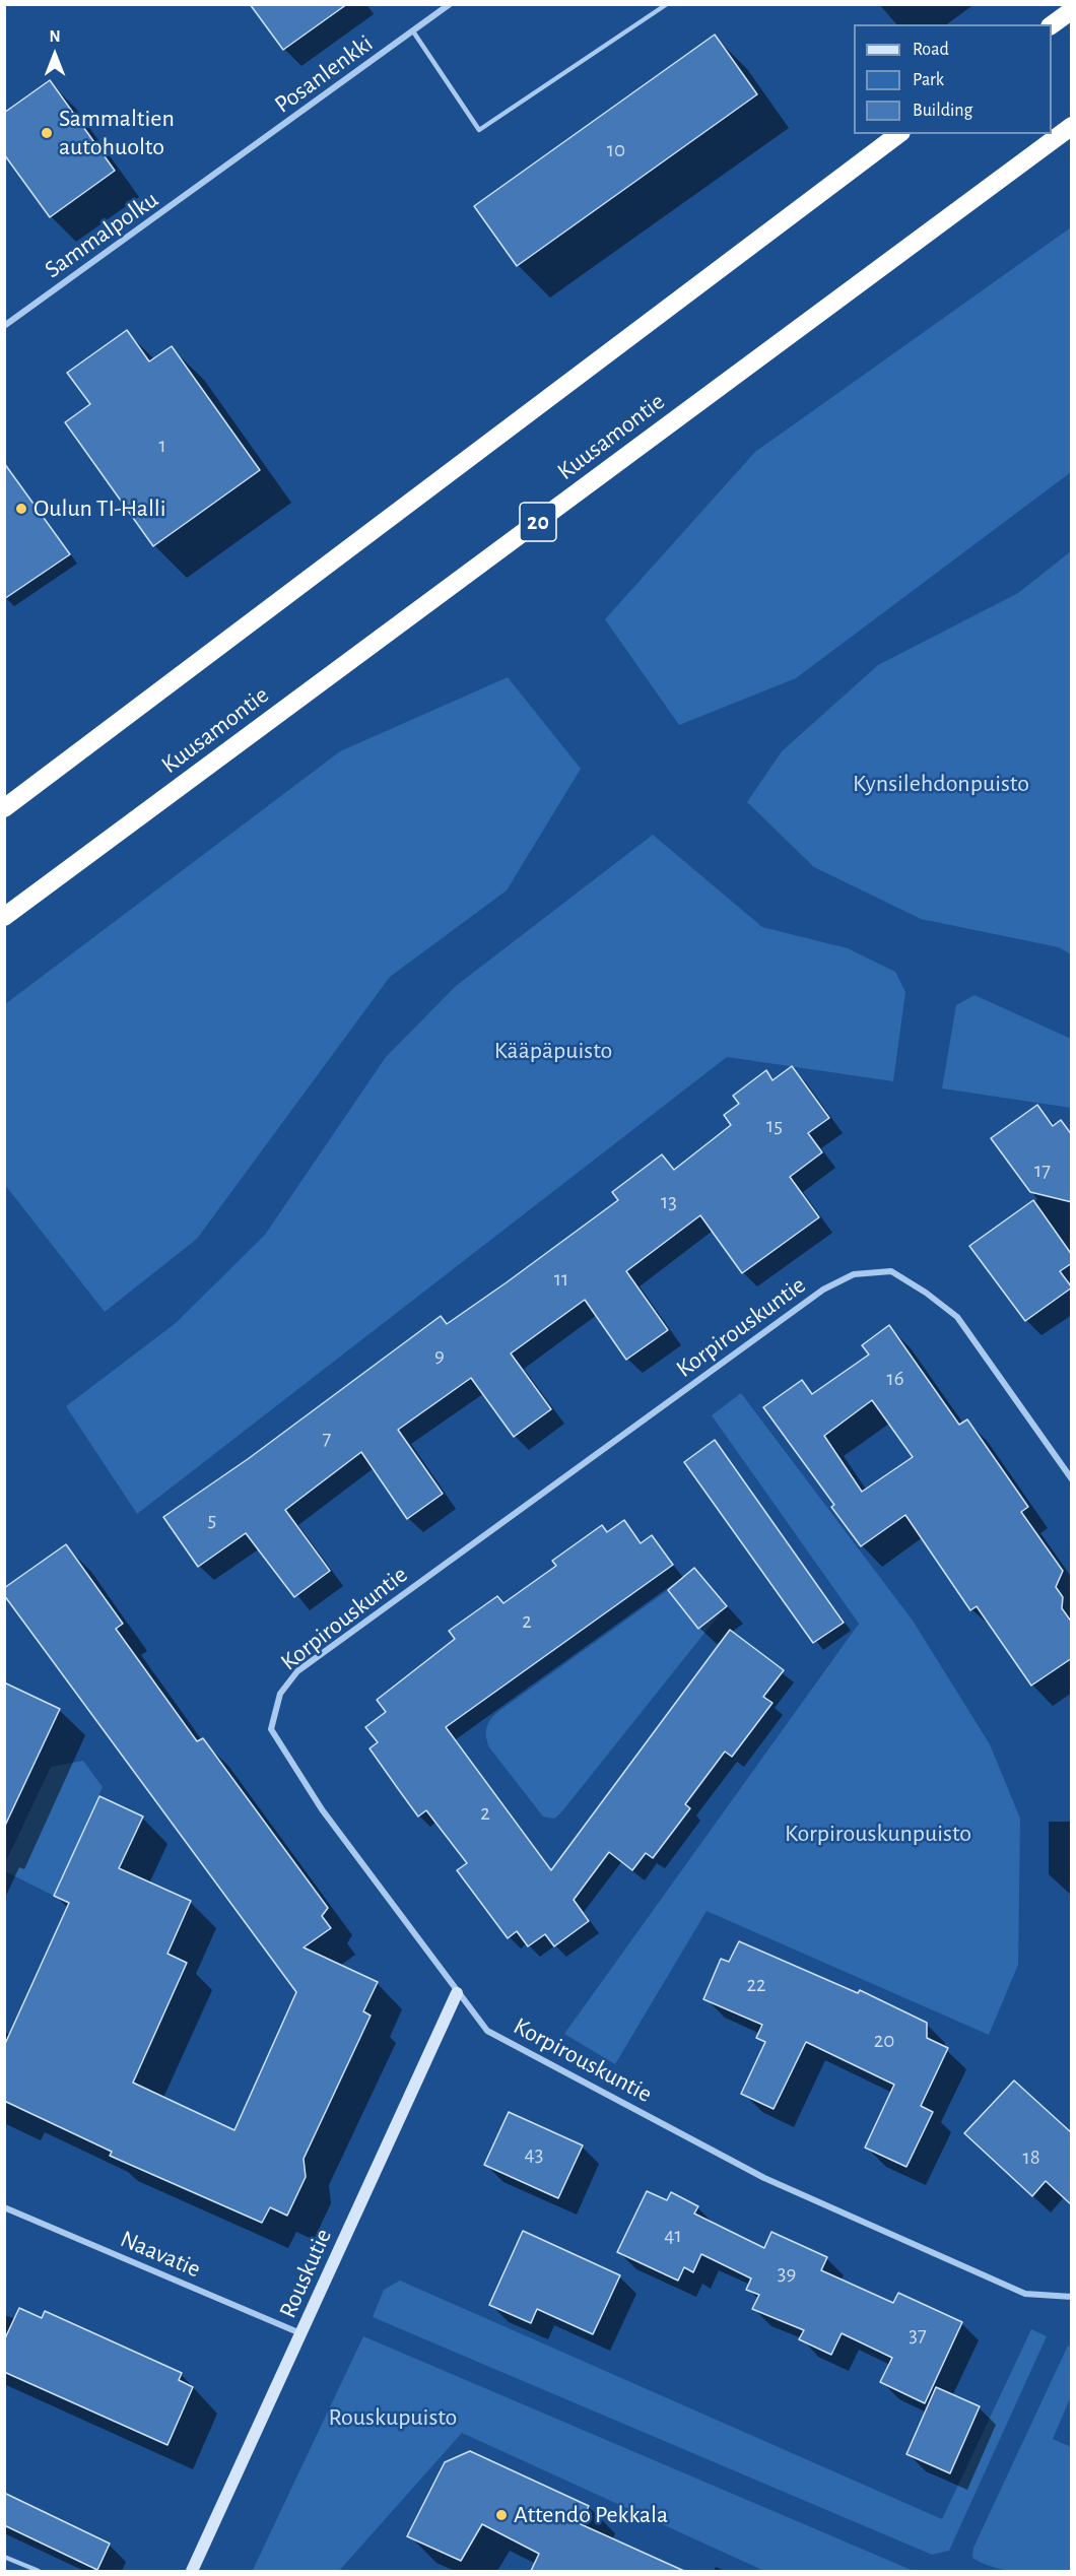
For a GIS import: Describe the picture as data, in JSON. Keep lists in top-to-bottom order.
{
  "streets": {
    "highway": ["Kuusamontie", "20"],
    "street": [
      "Posanlenkki",
      "Sammalpolku",
      "Korpirouskuntie",
      "Naavatie",
      "Rouskutie"
    ]
  },
  "crossings": [
    ["Posanlenkki", "Sammalpolku"],
    ["Korpirouskuntie", "Rouskutie"],
    ["Naavatie", "Rouskutie"]
  ],
  "parks": [
    "Kynsilehdonpuisto",
    "Kääpäpuisto",
    "Korpirouskunpuisto",
    "Rouskupuisto"
  ],
  "places": ["Sammaltien autohuolto", "Oulun TI-Halli", "Attendo Pekkala"],
  "house_numbers": [
    "10",
    "1",
    "15",
    "17",
    "13",
    "11",
    "9",
    "16",
    "7",
    "5",
    "2",
    "2",
    "22",
    "20",
    "43",
    "18",
    "41",
    "39",
    "37"
  ],
  "legend": ["Road", "Park", "Building"],
  "north": "top"
}
